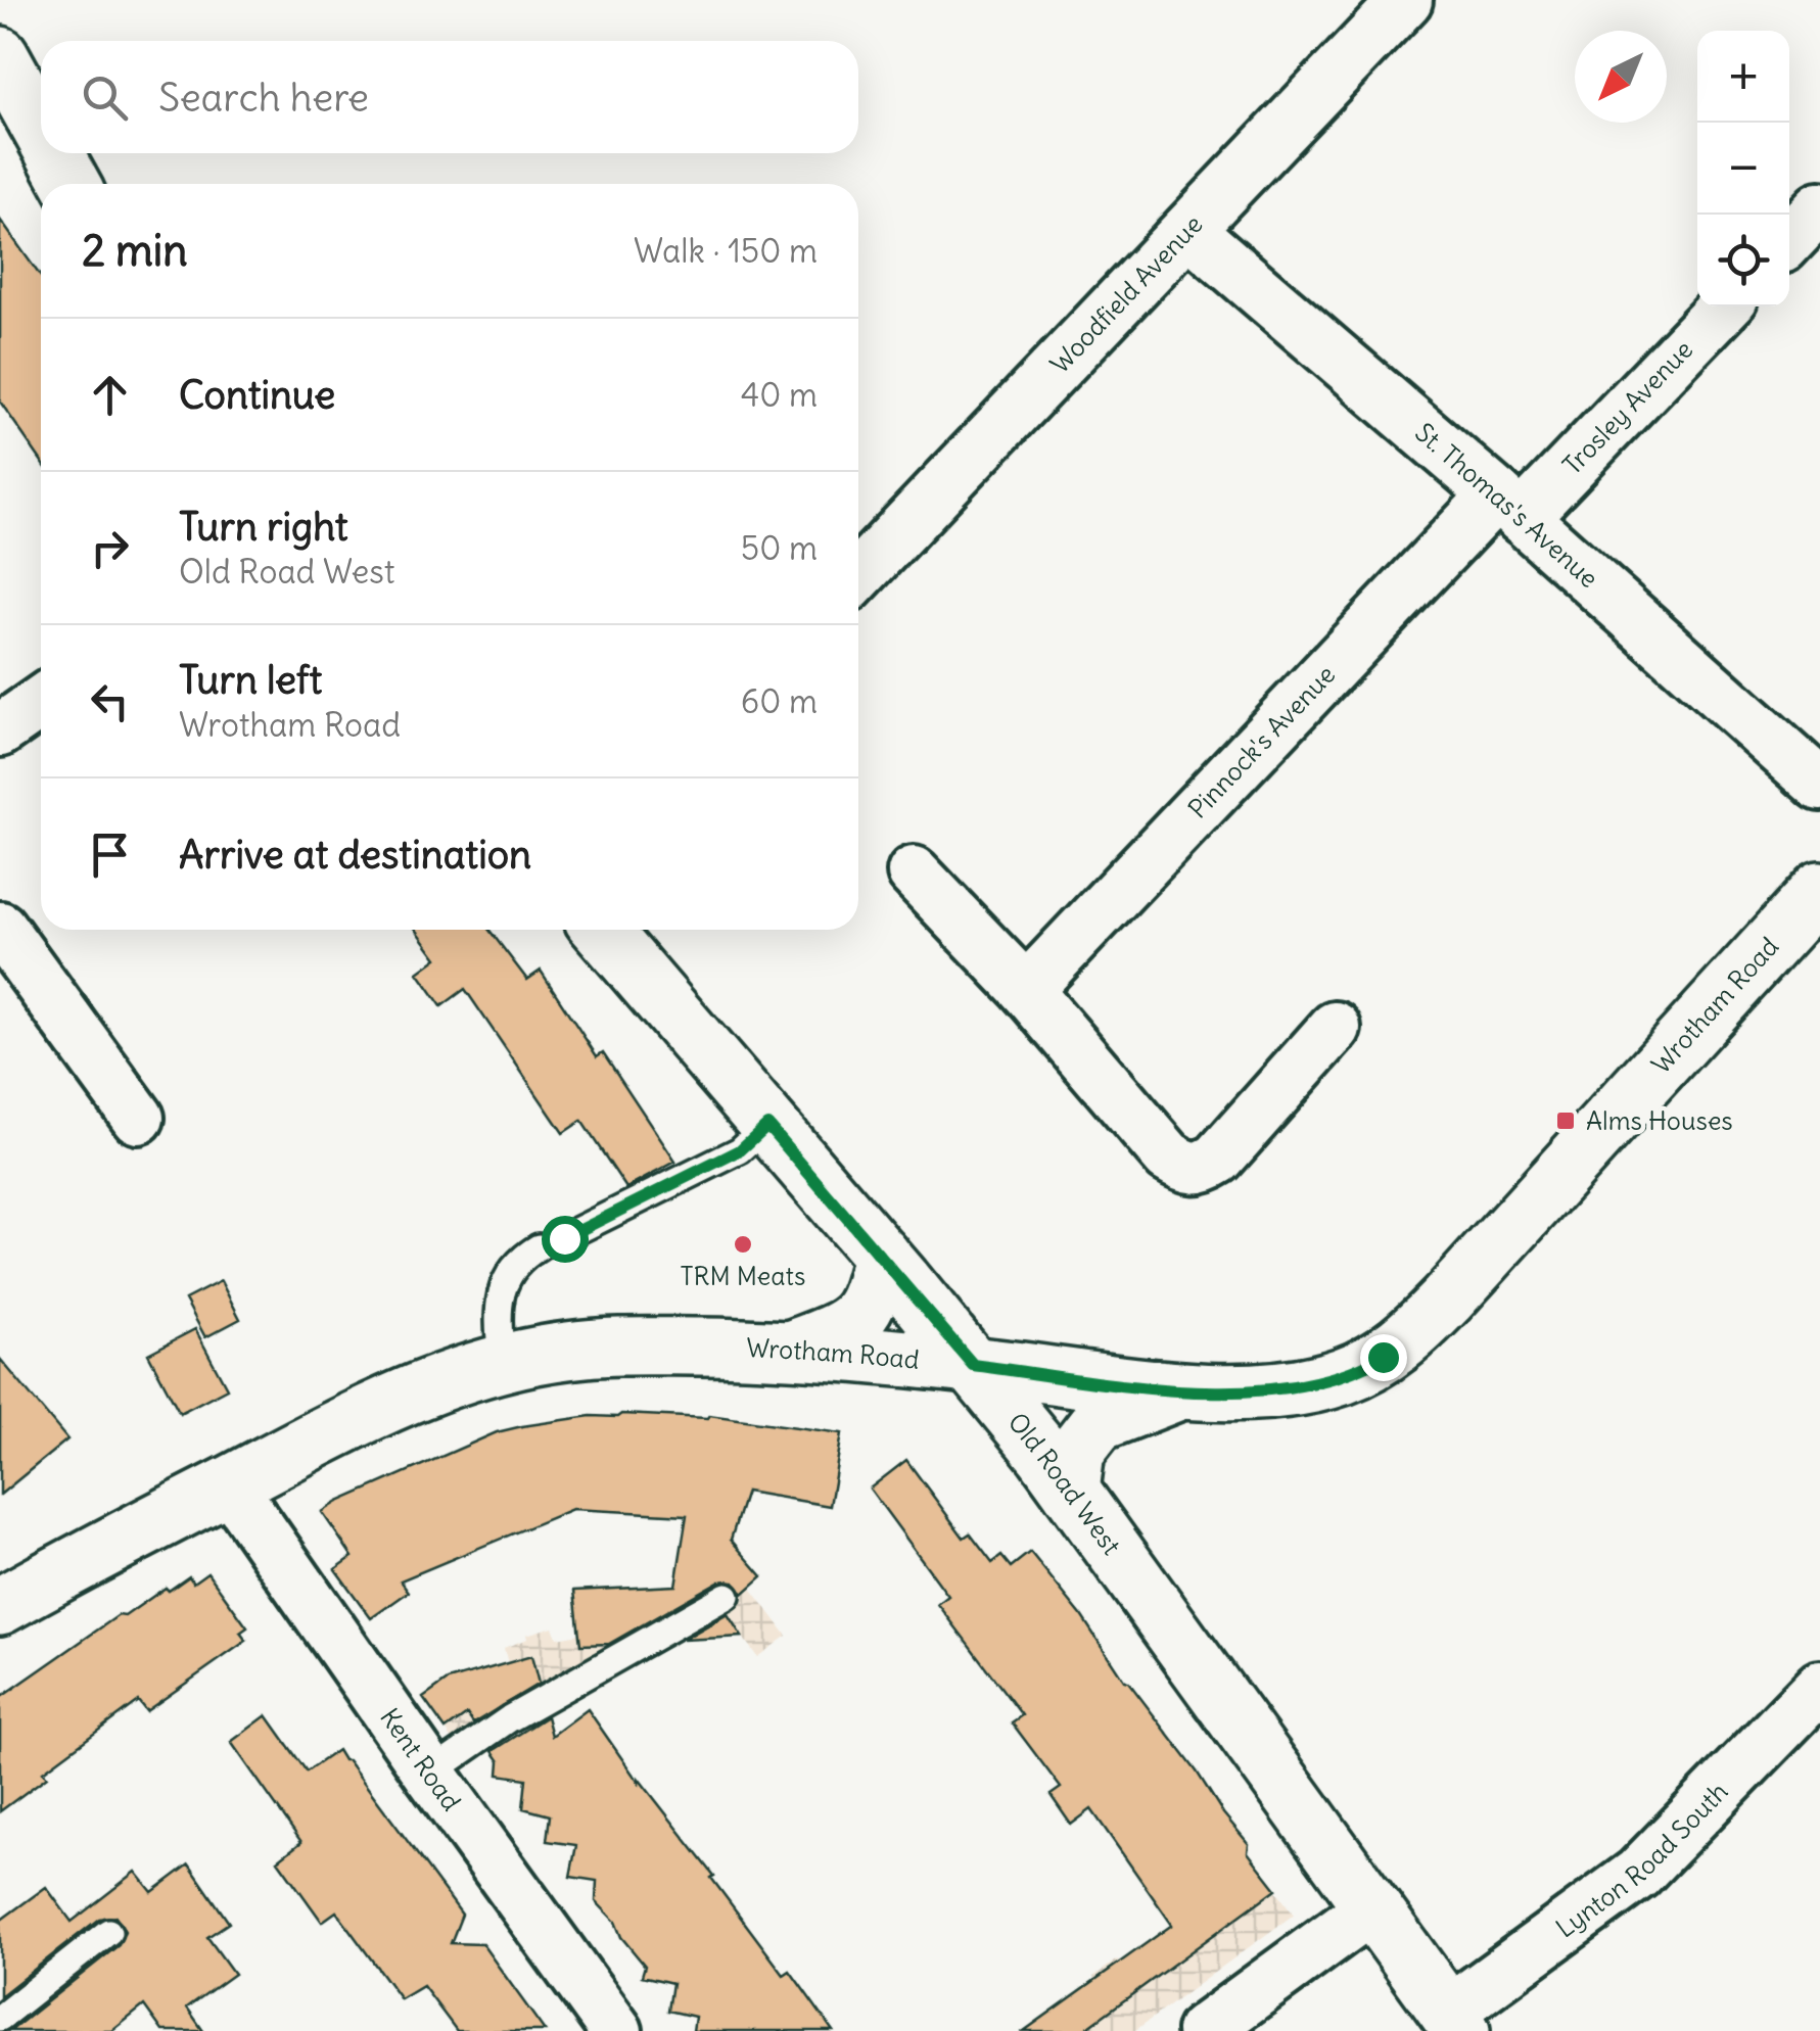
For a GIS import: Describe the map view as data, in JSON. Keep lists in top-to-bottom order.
{
  "streets": {
    "main road": ["Wrotham Road", "Old Road West"],
    "street": [
      "Woodfield Avenue",
      "Trosley Avenue",
      "St. Thomas's Avenue",
      "Pinnock's Avenue",
      "Kent Road",
      "Lynton Road South"
    ]
  },
  "crossings": [
    ["Woodfield Avenue", "St. Thomas's Avenue"],
    ["Trosley Avenue", "St. Thomas's Avenue"],
    ["Trosley Avenue", "Pinnock's Avenue"],
    ["St. Thomas's Avenue", "Pinnock's Avenue"],
    ["Wrotham Road", "Old Road West"],
    ["Wrotham Road", "Kent Road"],
    ["Old Road West", "Lynton Road South"]
  ],
  "places": {
    "transit": ["Alms Houses"],
    "other": ["TRM Meats"]
  },
  "north": "bottom left",
  "page": {
    "map_buttons": ["+", "−"],
    "search": "Search here",
    "heading": ["2 min", "Walk · 150 m"],
    "list": [
      ["Continue", "40 m"],
      ["Turn right", "Old Road West", "50 m"],
      ["Turn left", "Wrotham Road", "60 m"],
      "Arrive at destination"
    ]
  }
}
